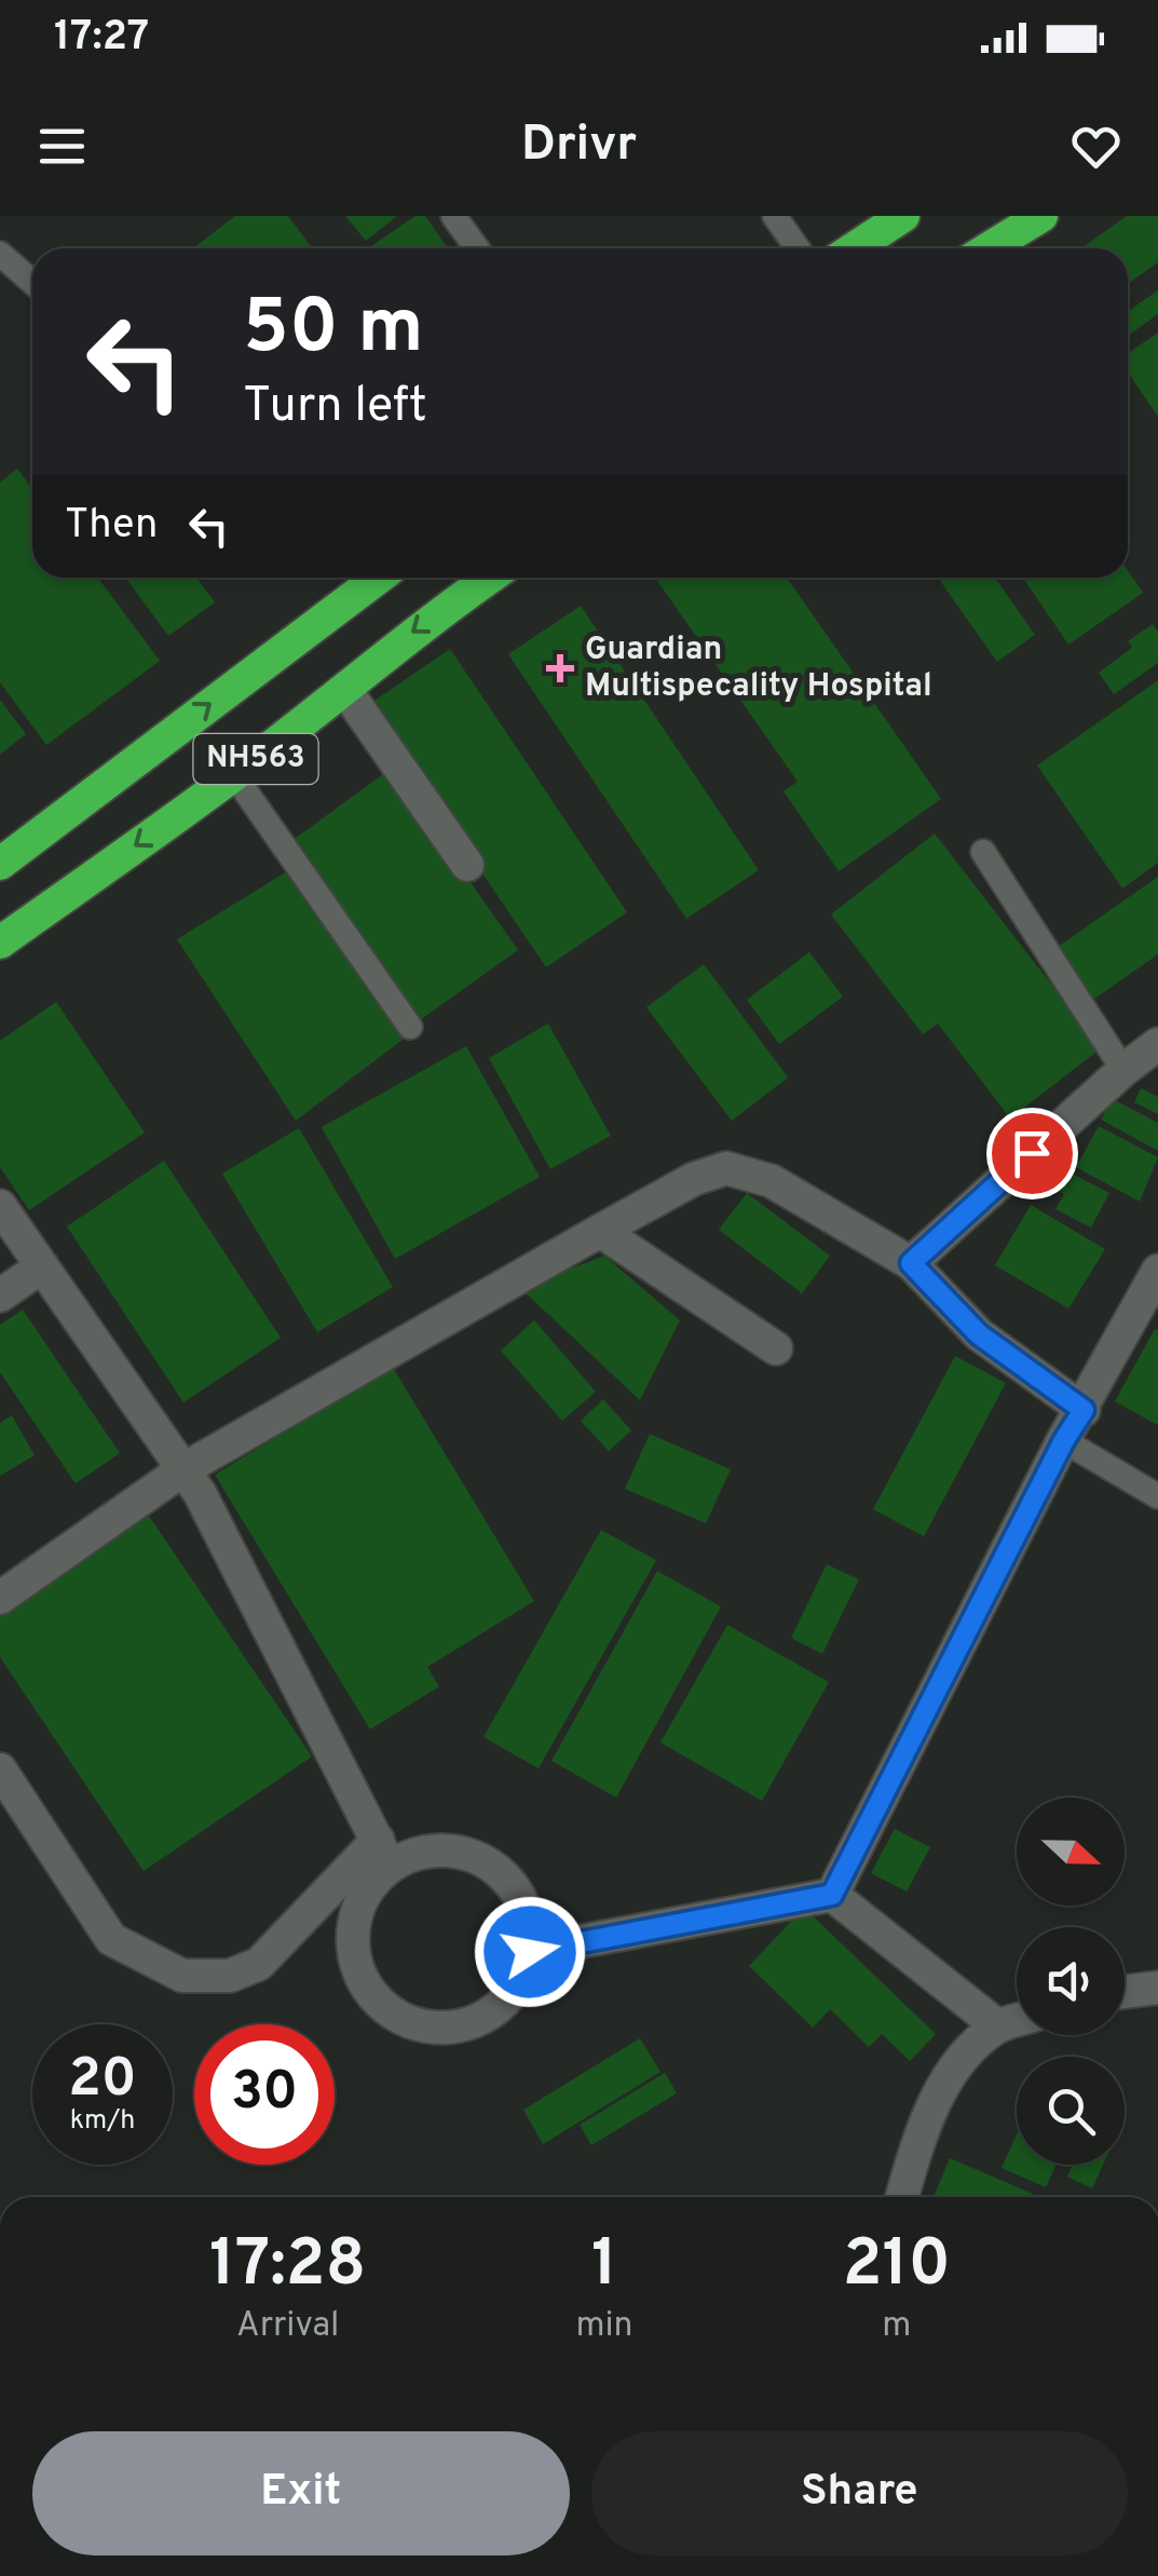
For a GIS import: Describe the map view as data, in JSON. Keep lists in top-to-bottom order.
{
  "streets": {
    "highway": ["NH563"]
  },
  "places": {
    "health": ["Guardian Multispecality Hospital"]
  },
  "north": "right",
  "page": {
    "status": "17:27",
    "header": "Drivr",
    "turn": ["50 m", "Turn left"],
    "then": "Then",
    "speed": "20 km/h",
    "limit": "30",
    "eta": [
      "17:28",
      "Arrival",
      "1",
      "min",
      "210",
      "m"
    ],
    "buttons": ["Exit", "Share"]
  }
}
